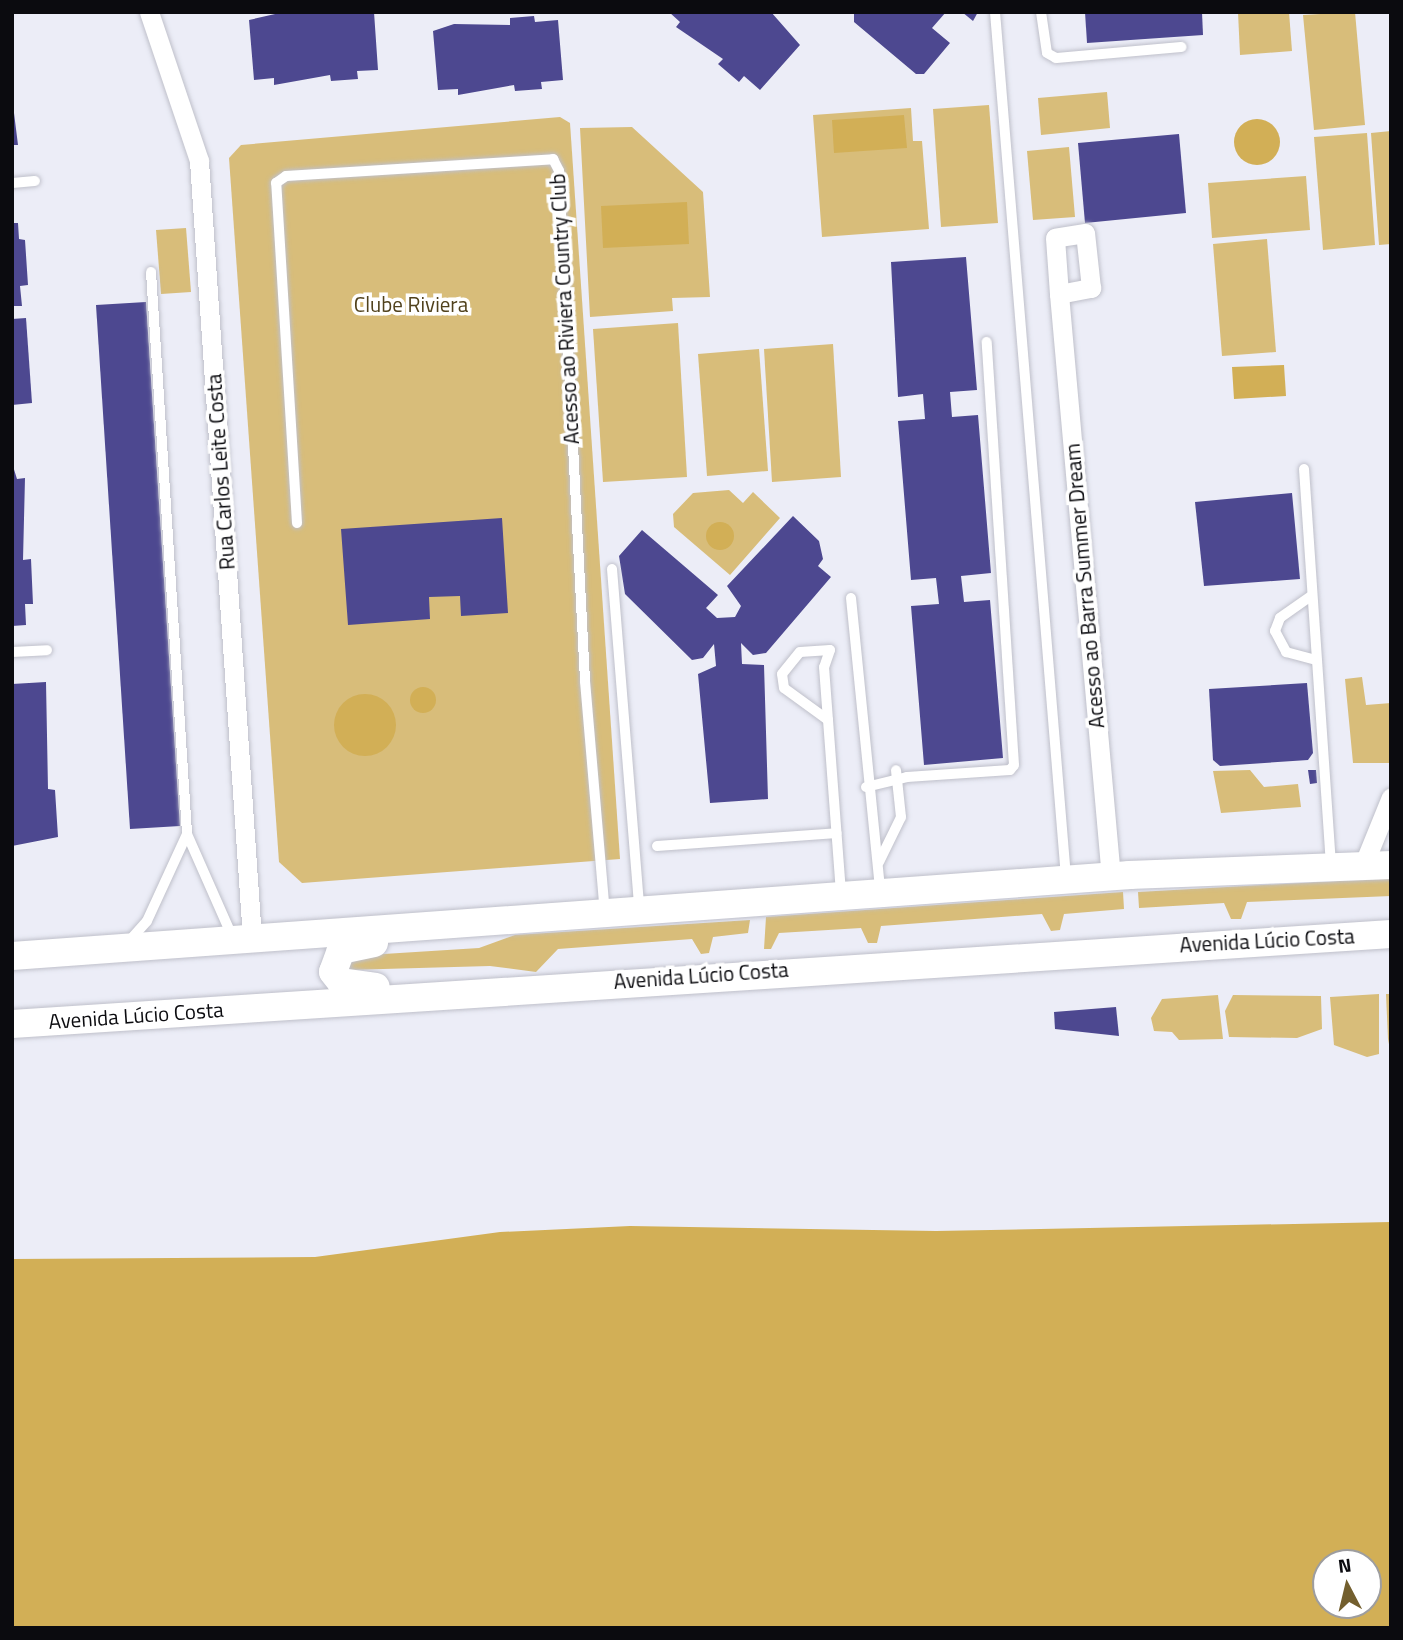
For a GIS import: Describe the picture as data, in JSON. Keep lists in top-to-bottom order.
{
  "streets": {
    "main road": ["Avenida Lúcio Costa"],
    "street": ["Rua Carlos Leite Costa", "Acesso ao Barra Summer Dream"],
    "lane": ["Acesso ao Riviera Country Club"]
  },
  "parks": ["Clube Riviera"],
  "north": "top"
}
